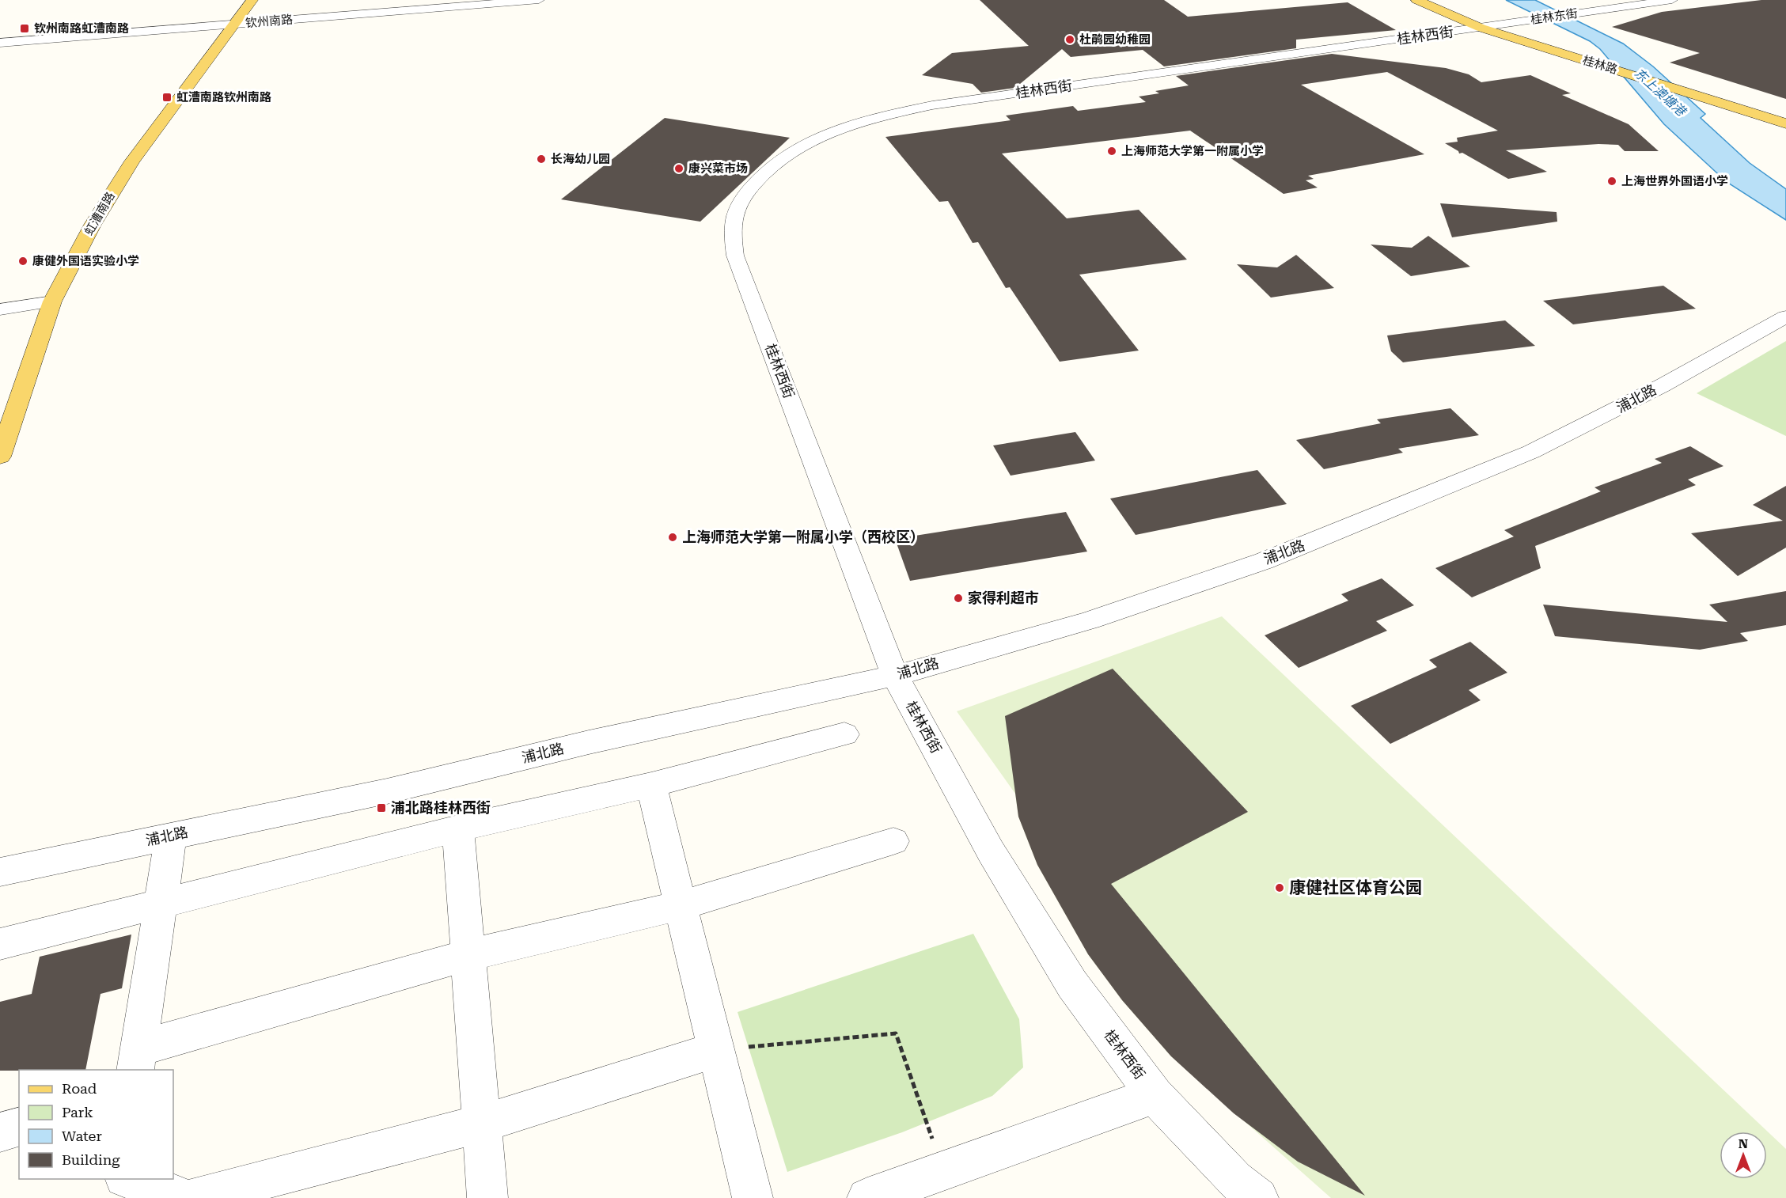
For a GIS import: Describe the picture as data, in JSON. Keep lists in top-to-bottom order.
{
  "streets": {
    "main road": ["桂林路", "虹漕南路"],
    "street": [
      "桂林东街",
      "钦州南路",
      "桂林西街",
      "浦北路"
    ]
  },
  "crossings": [
    ["桂林东街", "桂林西街"],
    ["桂林东街", "桂林路"],
    ["钦州南路", "虹漕南路"],
    ["桂林西街", "桂林路"],
    ["桂林西街", "浦北路"]
  ],
  "water": ["东上澳塘港"],
  "places": {
    "transit": ["钦州南路虹漕南路", "虹漕南路钦州南路", "浦北路桂林西街"],
    "other": [
      "杜鹃园幼稚园",
      "上海师范大学第一附属小学",
      "长海幼儿园",
      "康兴菜市场",
      "上海世界外国语小学",
      "康健外国语实验小学",
      "上海师范大学第一附属小学（西校区）",
      "家得利超市",
      "康健社区体育公园"
    ]
  },
  "legend": [
    "Road",
    "Park",
    "Water",
    "Building"
  ],
  "north": "top"
}
